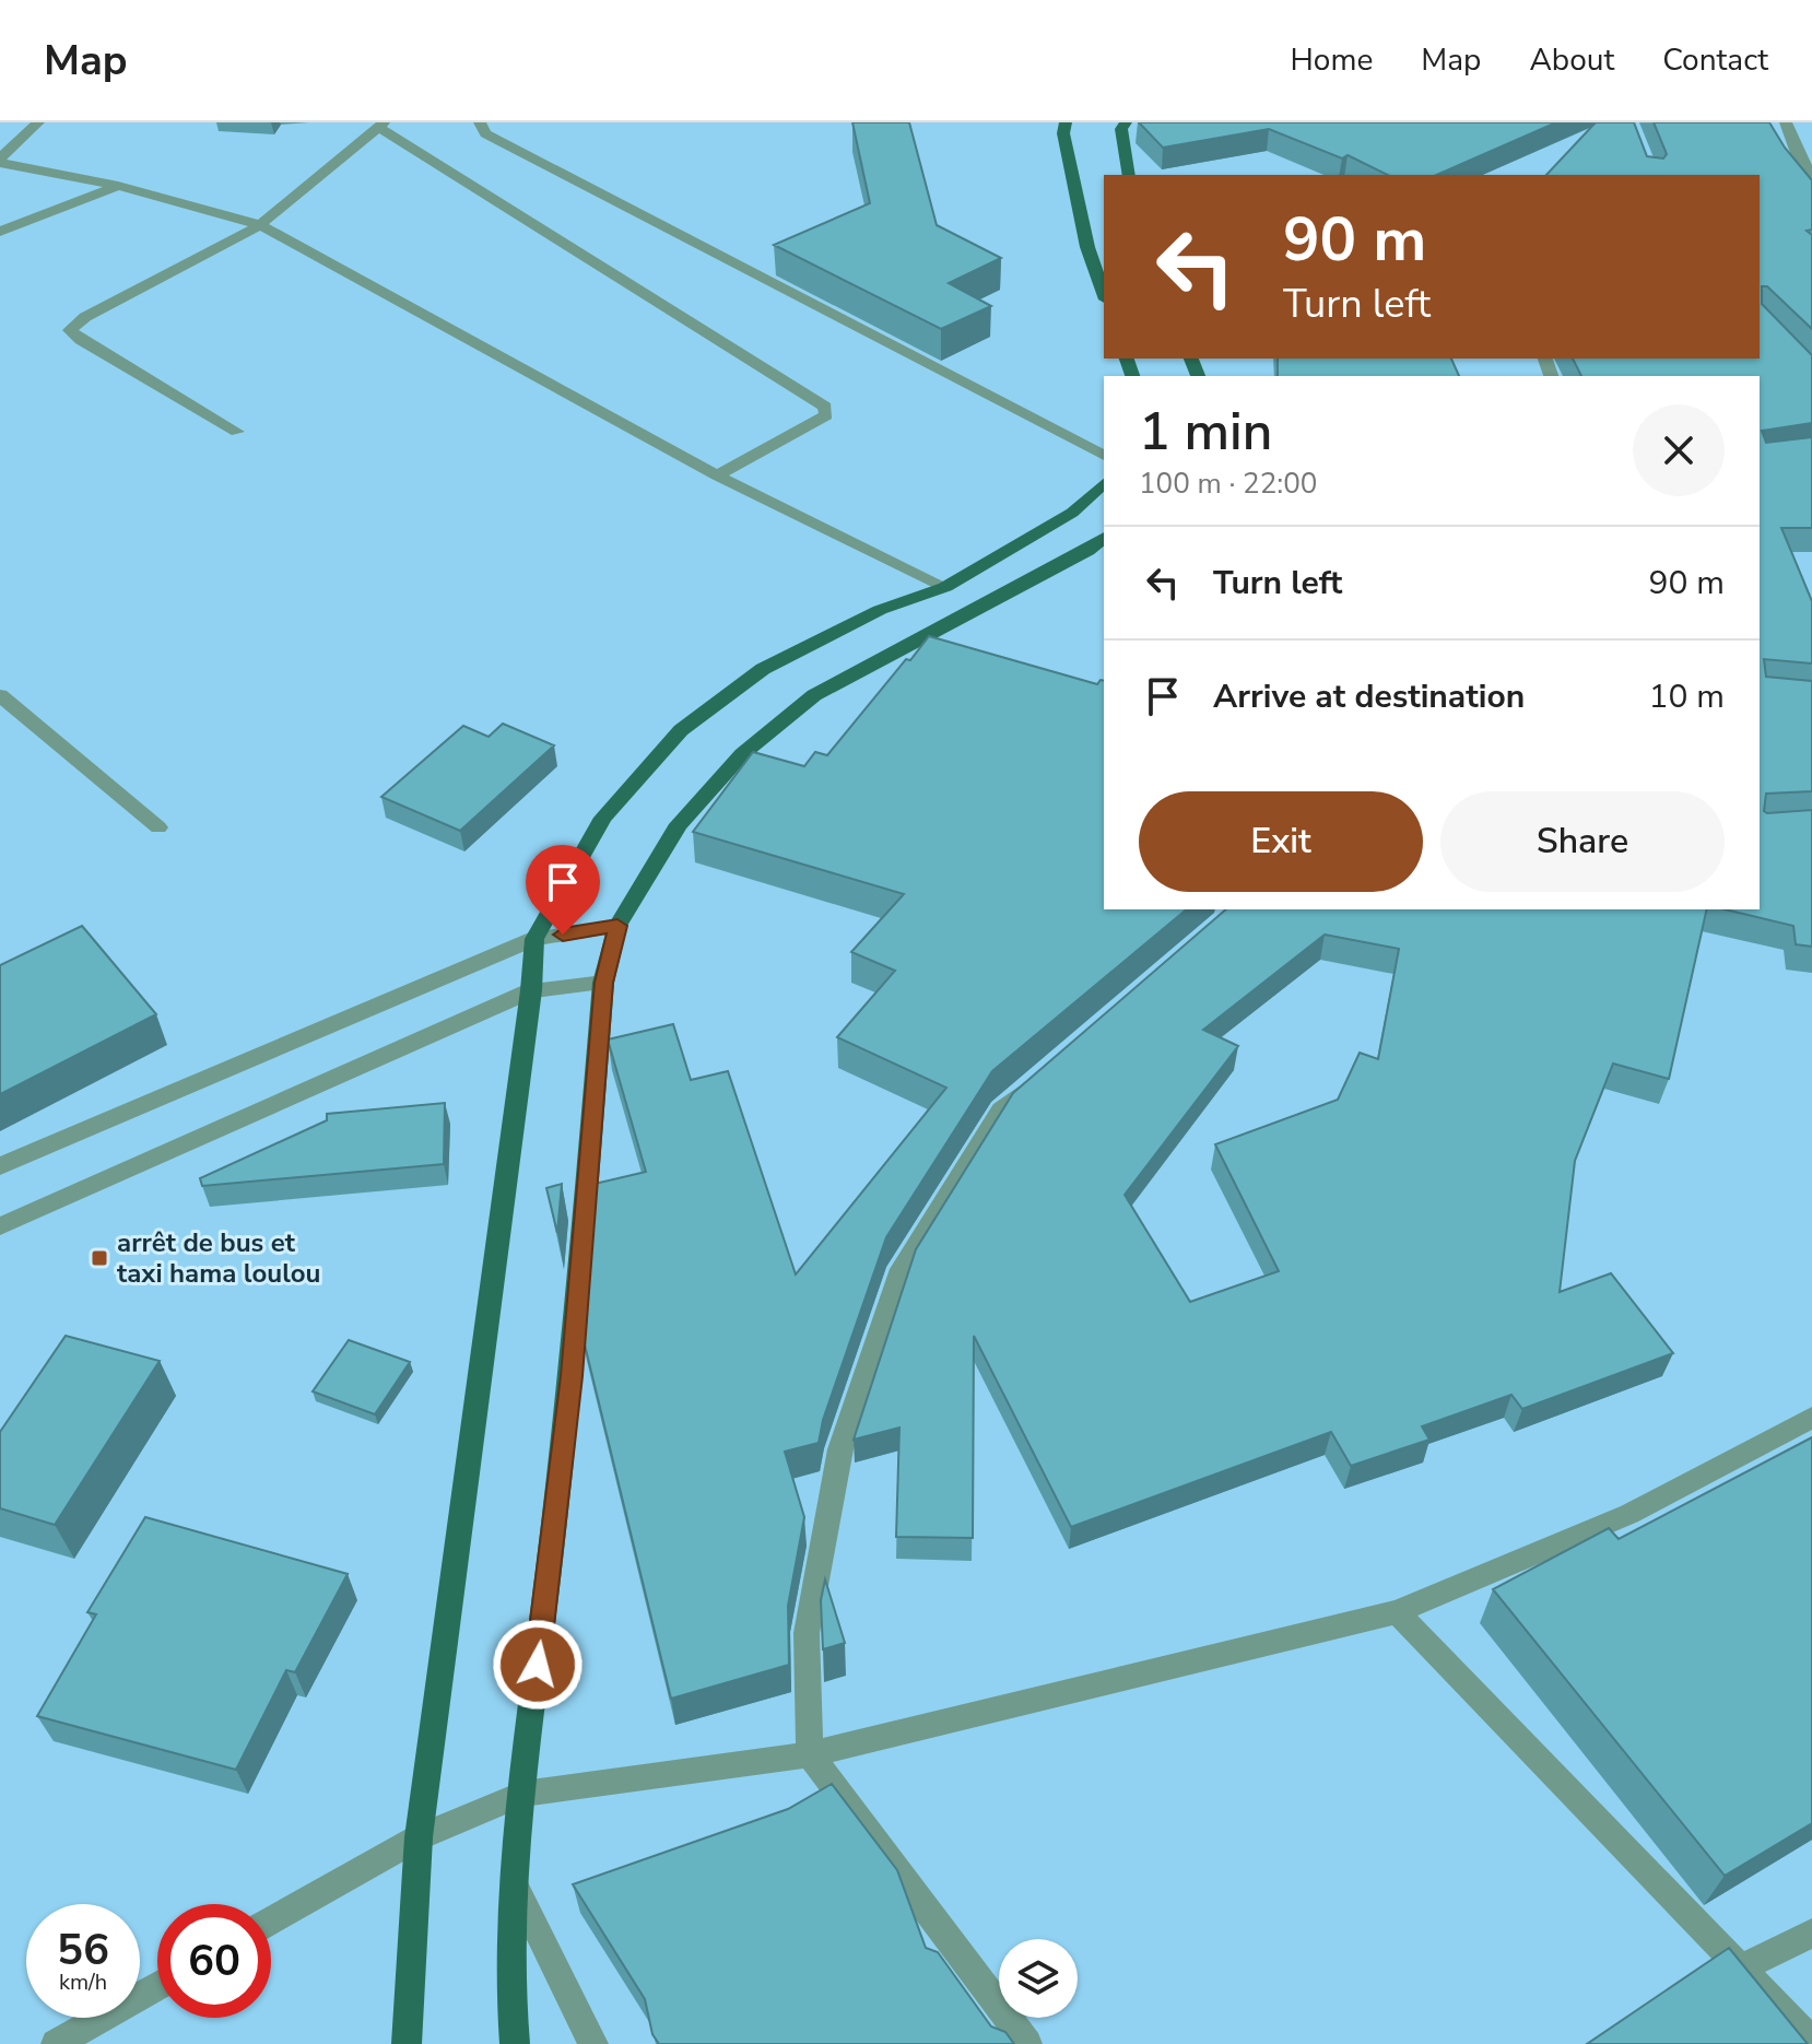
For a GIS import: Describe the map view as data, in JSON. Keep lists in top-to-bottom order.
{
  "places": {
    "transit": ["arrêt de bus et taxi hama loulou"]
  },
  "page": {
    "header": "Map",
    "nav": [
      "Home",
      "Map",
      "About",
      "Contact"
    ],
    "turn": ["90 m", "Turn left"],
    "heading": ["1 min", "100 m · 22:00"],
    "list": [
      {
        "name": "Turn left",
        "value": "90 m"
      },
      {
        "name": "Arrive at destination",
        "value": "10 m"
      }
    ],
    "buttons": ["Exit", "Share"],
    "speed": "56 km/h",
    "limit": "60"
  }
}
